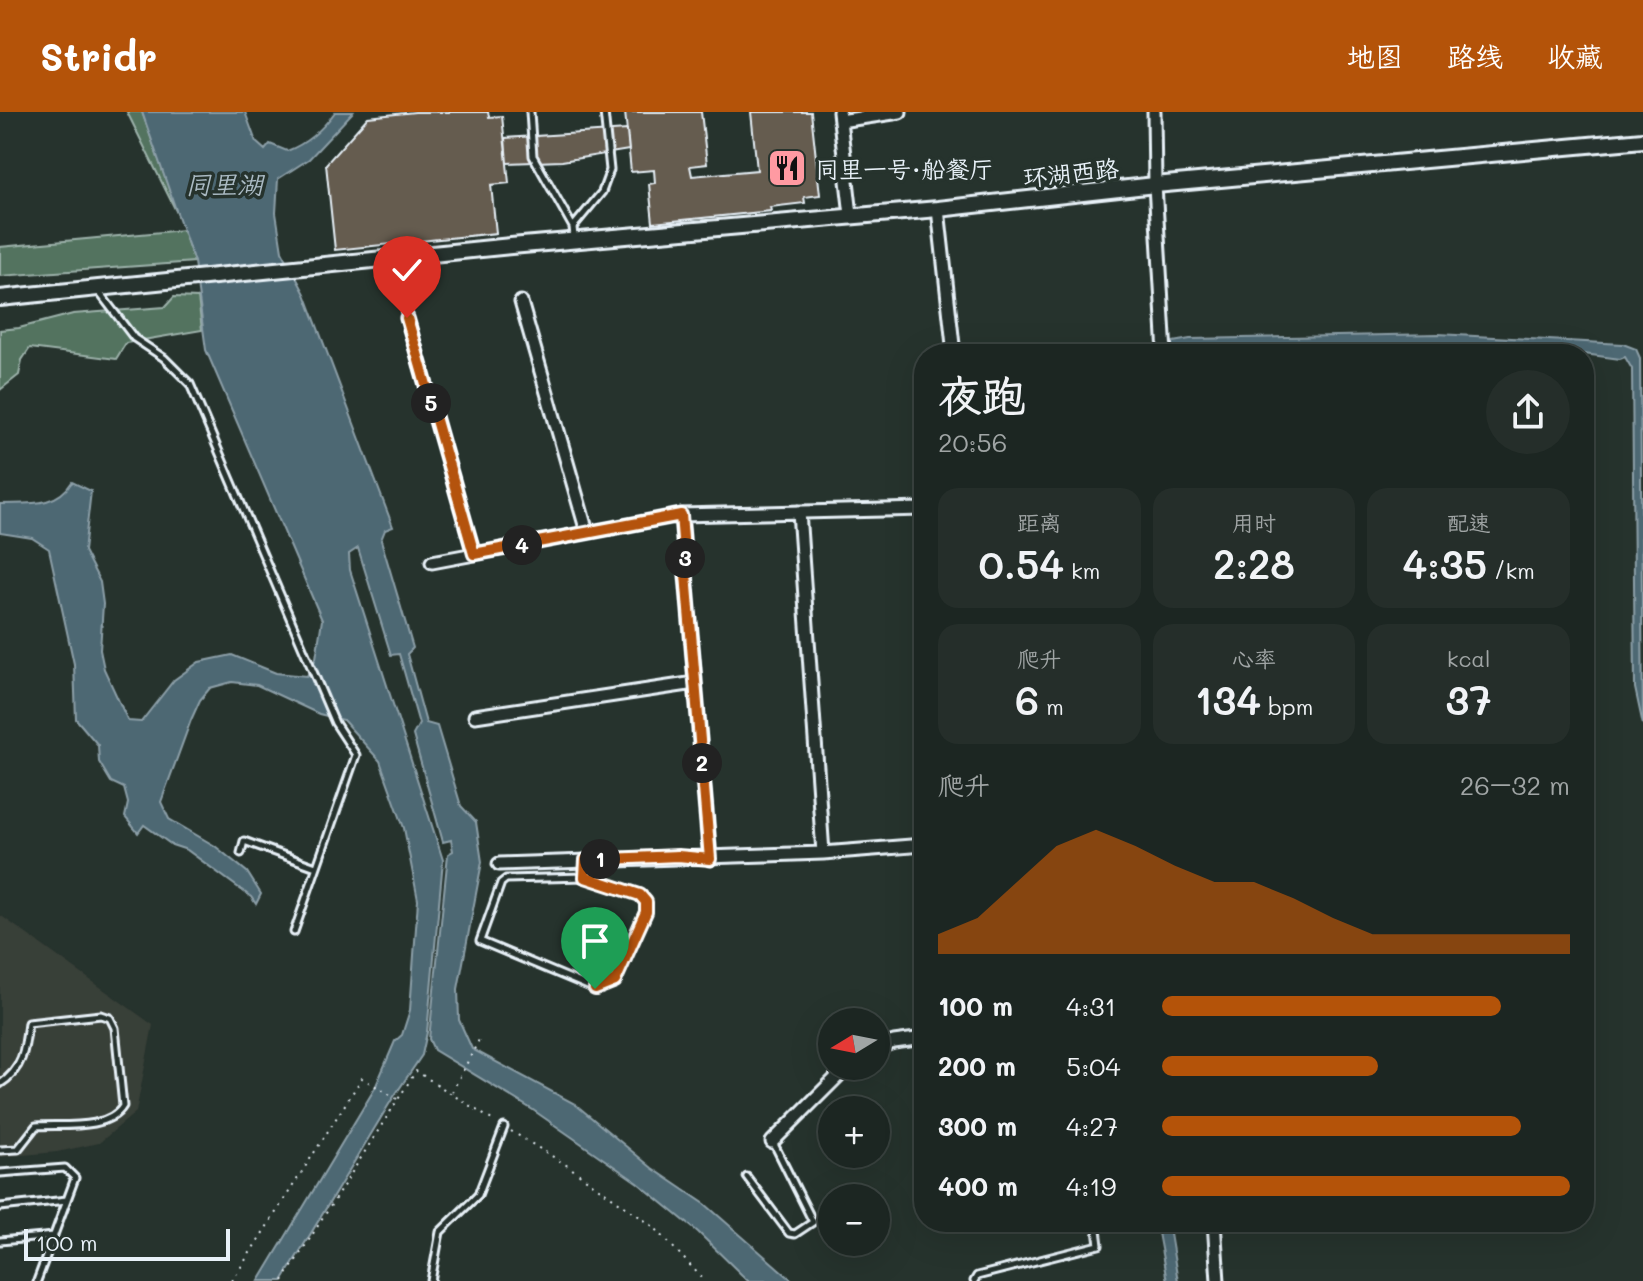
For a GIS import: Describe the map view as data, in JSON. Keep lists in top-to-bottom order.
{
  "streets": {
    "main road": ["环湖西路"]
  },
  "water": ["同里湖"],
  "places": {
    "restaurant": ["同里一号·船餐厅"]
  },
  "scale_bar": "100 m",
  "north": "left",
  "page": {
    "header": "Stridr",
    "nav": ["地图", "路线", "收藏"],
    "heading": ["夜跑", "20:56"],
    "pins": [
      "5",
      "4",
      "3",
      "2",
      "1"
    ],
    "stats": [
      ["距离", "0.54 km"],
      ["用时", "2:28"],
      ["配速", "4:35 /km"],
      ["爬升", "6 m"],
      ["心率", "134 bpm"],
      ["kcal", "37"]
    ],
    "chart": ["爬升", "26–32 m"],
    "list": [
      {
        "name": "100 m",
        "note": "4:31"
      },
      {
        "name": "200 m",
        "note": "5:04"
      },
      {
        "name": "300 m",
        "note": "4:27"
      },
      {
        "name": "400 m",
        "note": "4:19"
      }
    ],
    "map_buttons": ["+", "−"],
    "scale": "100 m"
  }
}
